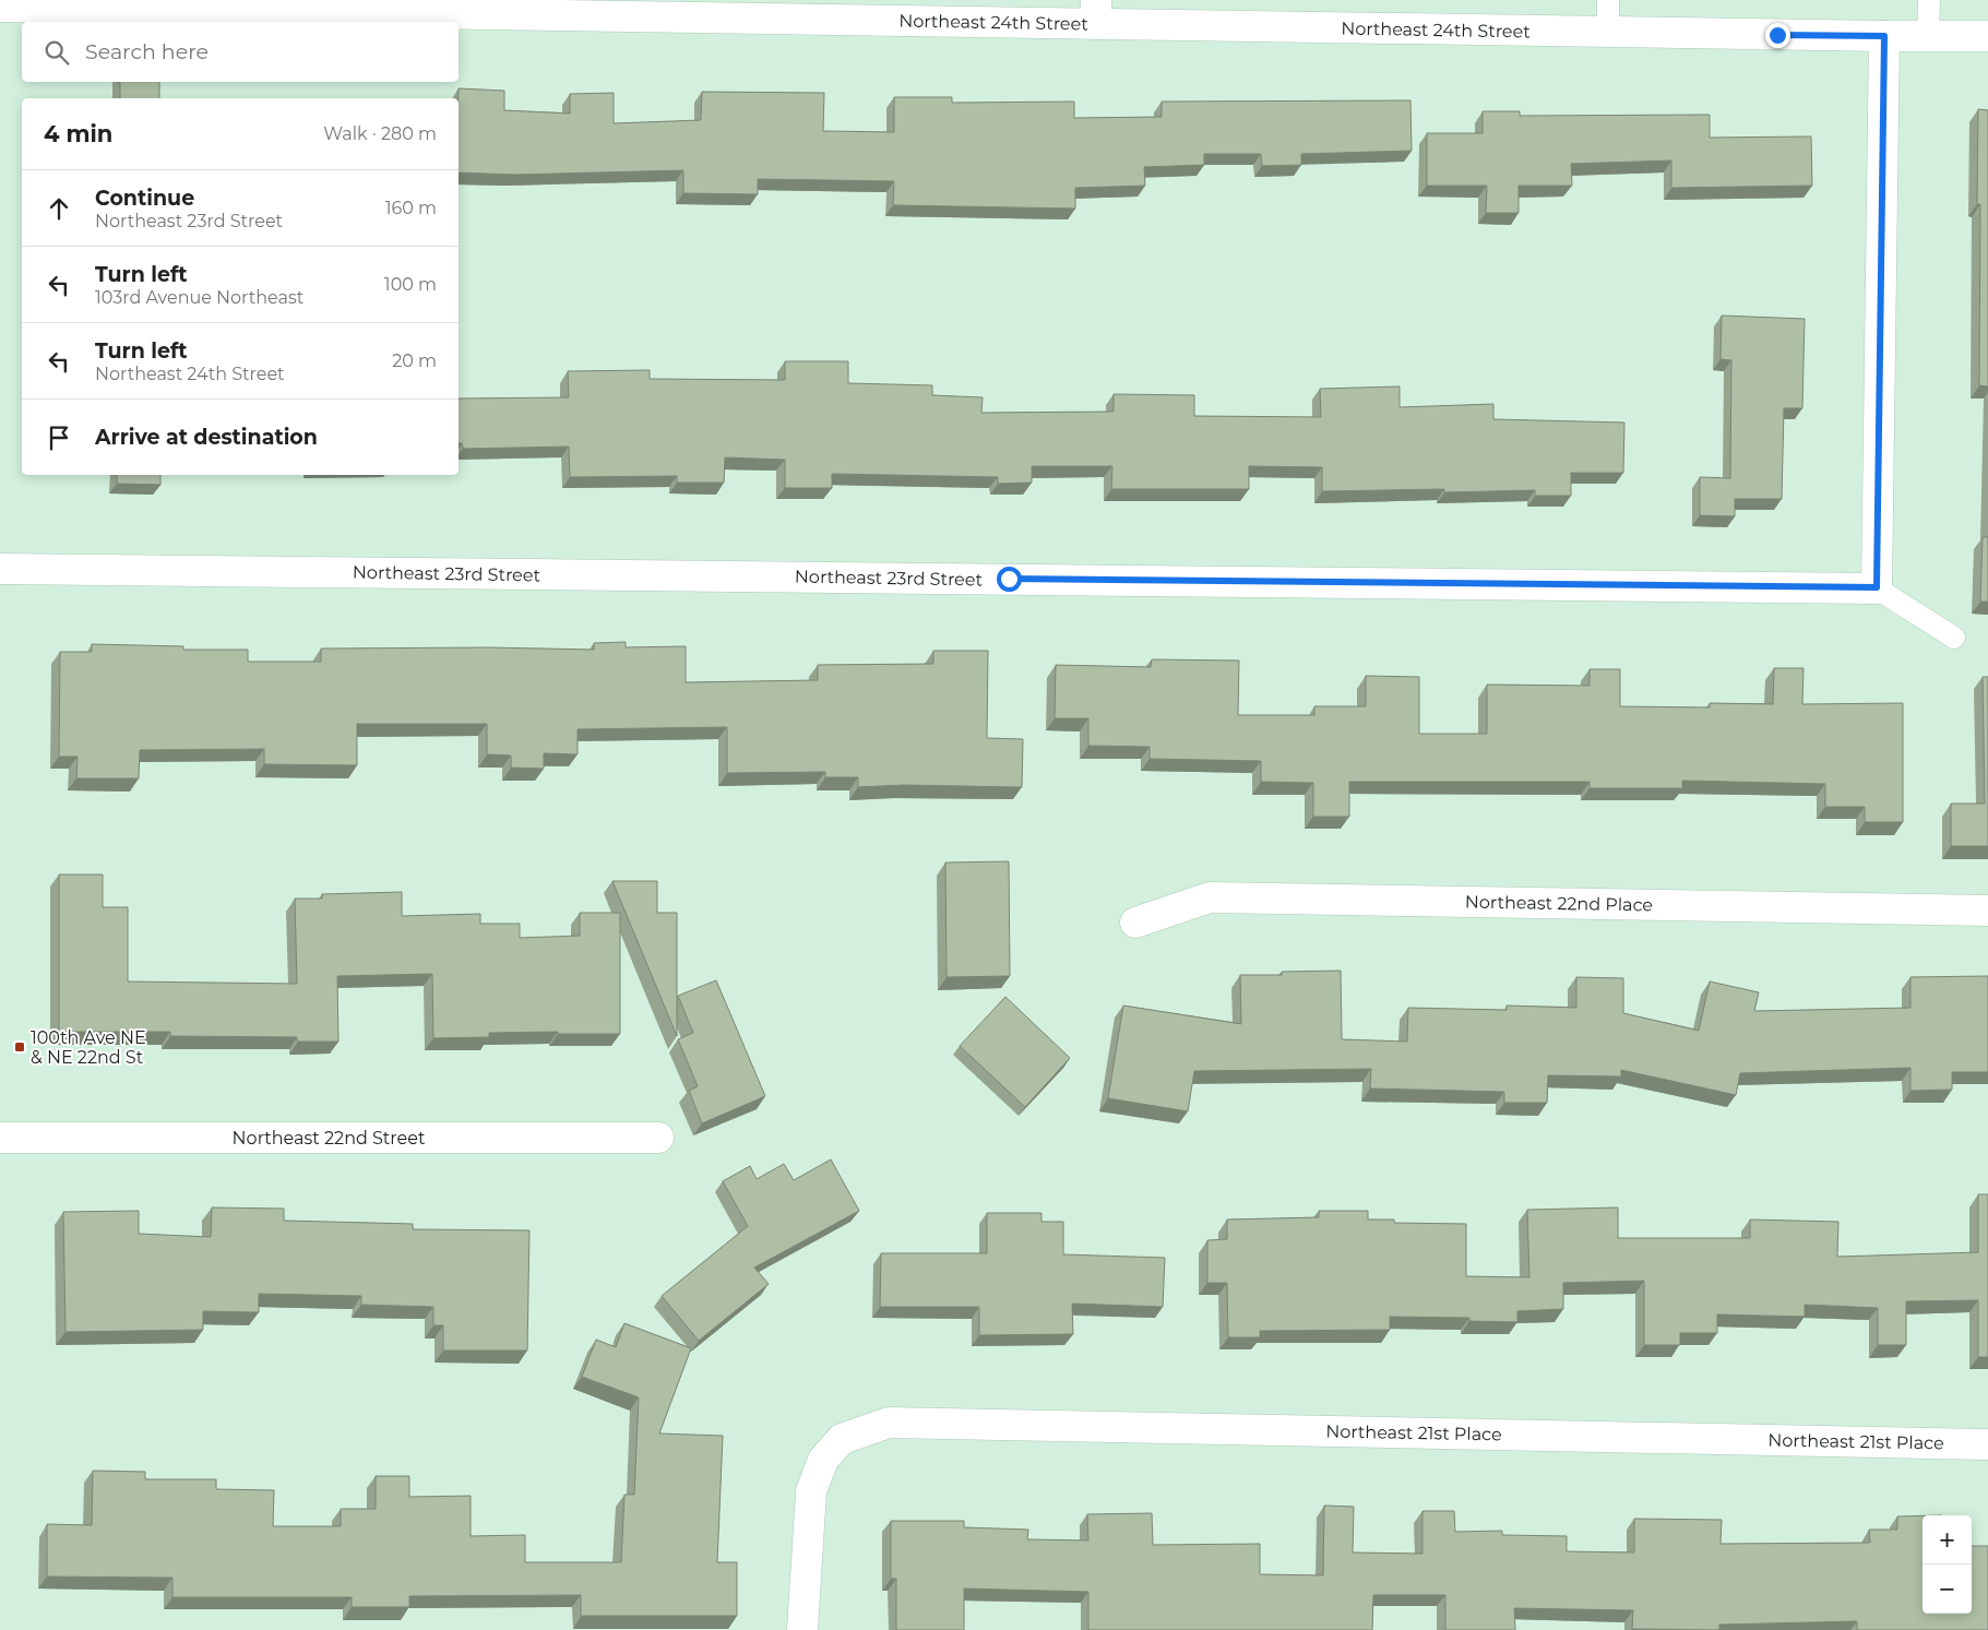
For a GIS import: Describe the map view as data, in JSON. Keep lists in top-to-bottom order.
{
  "streets": {
    "street": [
      "Northeast 24th Street",
      "Northeast 23rd Street",
      "Northeast 22nd Place",
      "Northeast 22nd Street",
      "Northeast 21st Place"
    ]
  },
  "places": {
    "transit": ["100th Ave NE & NE 22nd St"]
  },
  "page": {
    "search": "Search here",
    "heading": ["4 min", "Walk · 280 m"],
    "list": [
      ["Continue", "Northeast 23rd Street", "160 m"],
      ["Turn left", "103rd Avenue Northeast", "100 m"],
      ["Turn left", "Northeast 24th Street", "20 m"],
      "Arrive at destination"
    ],
    "map_buttons": ["+", "−"]
  }
}
